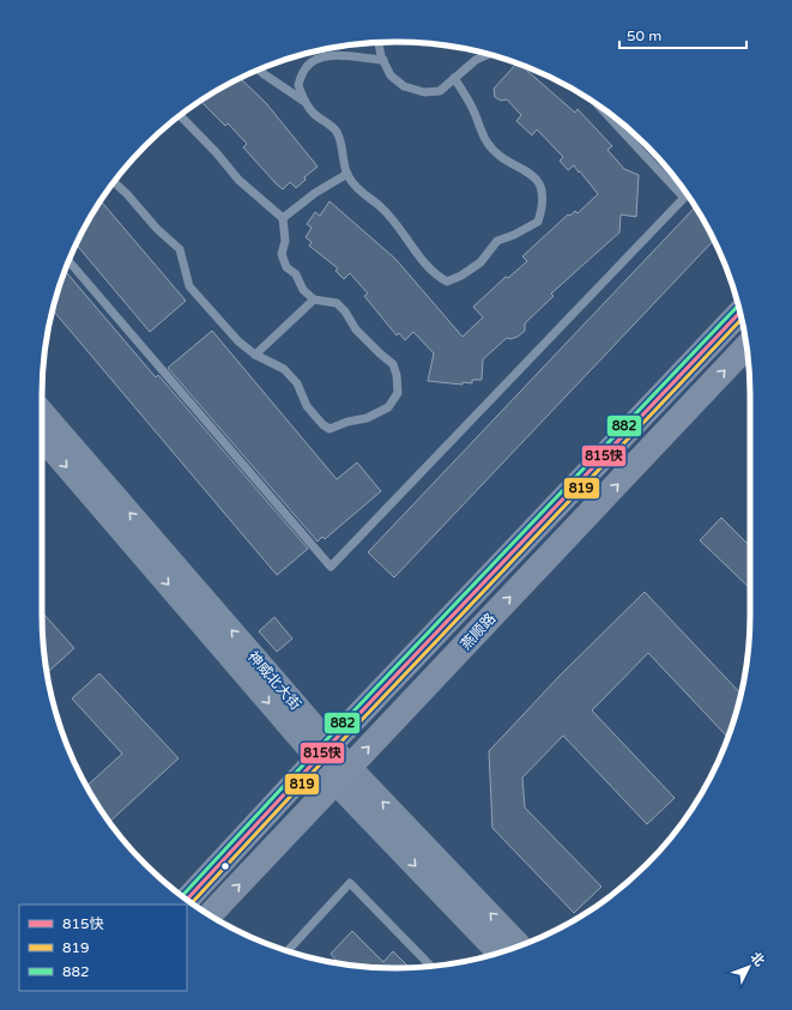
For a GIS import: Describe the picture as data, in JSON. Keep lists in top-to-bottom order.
{
  "streets": {
    "main road": ["燕顺路"],
    "street": ["神威北大街"]
  },
  "crossings": [
    ["燕顺路", "神威北大街"]
  ],
  "lines": ["transit line 882", "transit line 815快", "transit line 819"],
  "legend": ["815快", "819", "882"],
  "scale_bar": "50 m",
  "north": "top right"
}
